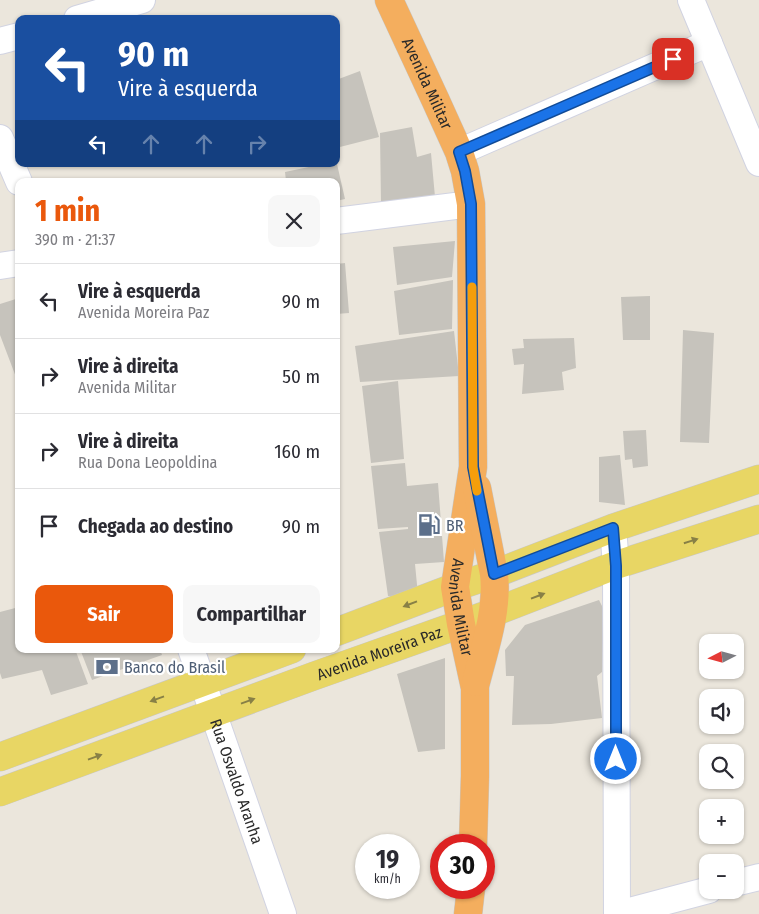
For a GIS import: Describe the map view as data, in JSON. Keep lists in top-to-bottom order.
{
  "streets": {
    "highway": ["Avenida Militar"],
    "main road": ["Avenida Moreira Paz"],
    "street": ["Rua Osvaldo Aranha"]
  },
  "crossings": [
    ["Avenida Militar", "Avenida Moreira Paz"],
    ["Avenida Moreira Paz", "Rua Osvaldo Aranha"]
  ],
  "places": {
    "fuel station": ["BR"],
    "bank": ["Banco do Brasil"]
  },
  "north": "left",
  "page": {
    "turn": ["90 m", "Vire à esquerda"],
    "heading": ["1 min", "390 m · 21:37"],
    "list": [
      {
        "name": "Vire à esquerda",
        "note": "Avenida Moreira Paz",
        "value": "90 m"
      },
      {
        "name": "Vire à direita",
        "note": "Avenida Militar",
        "value": "50 m"
      },
      {
        "name": "Vire à direita",
        "note": "Rua Dona Leopoldina",
        "value": "160 m"
      },
      {
        "name": "Chegada ao destino",
        "value": "90 m"
      }
    ],
    "buttons": ["Sair", "Compartilhar"],
    "map_buttons": ["+", "−"],
    "speed": "19 km/h",
    "limit": "30"
  }
}
